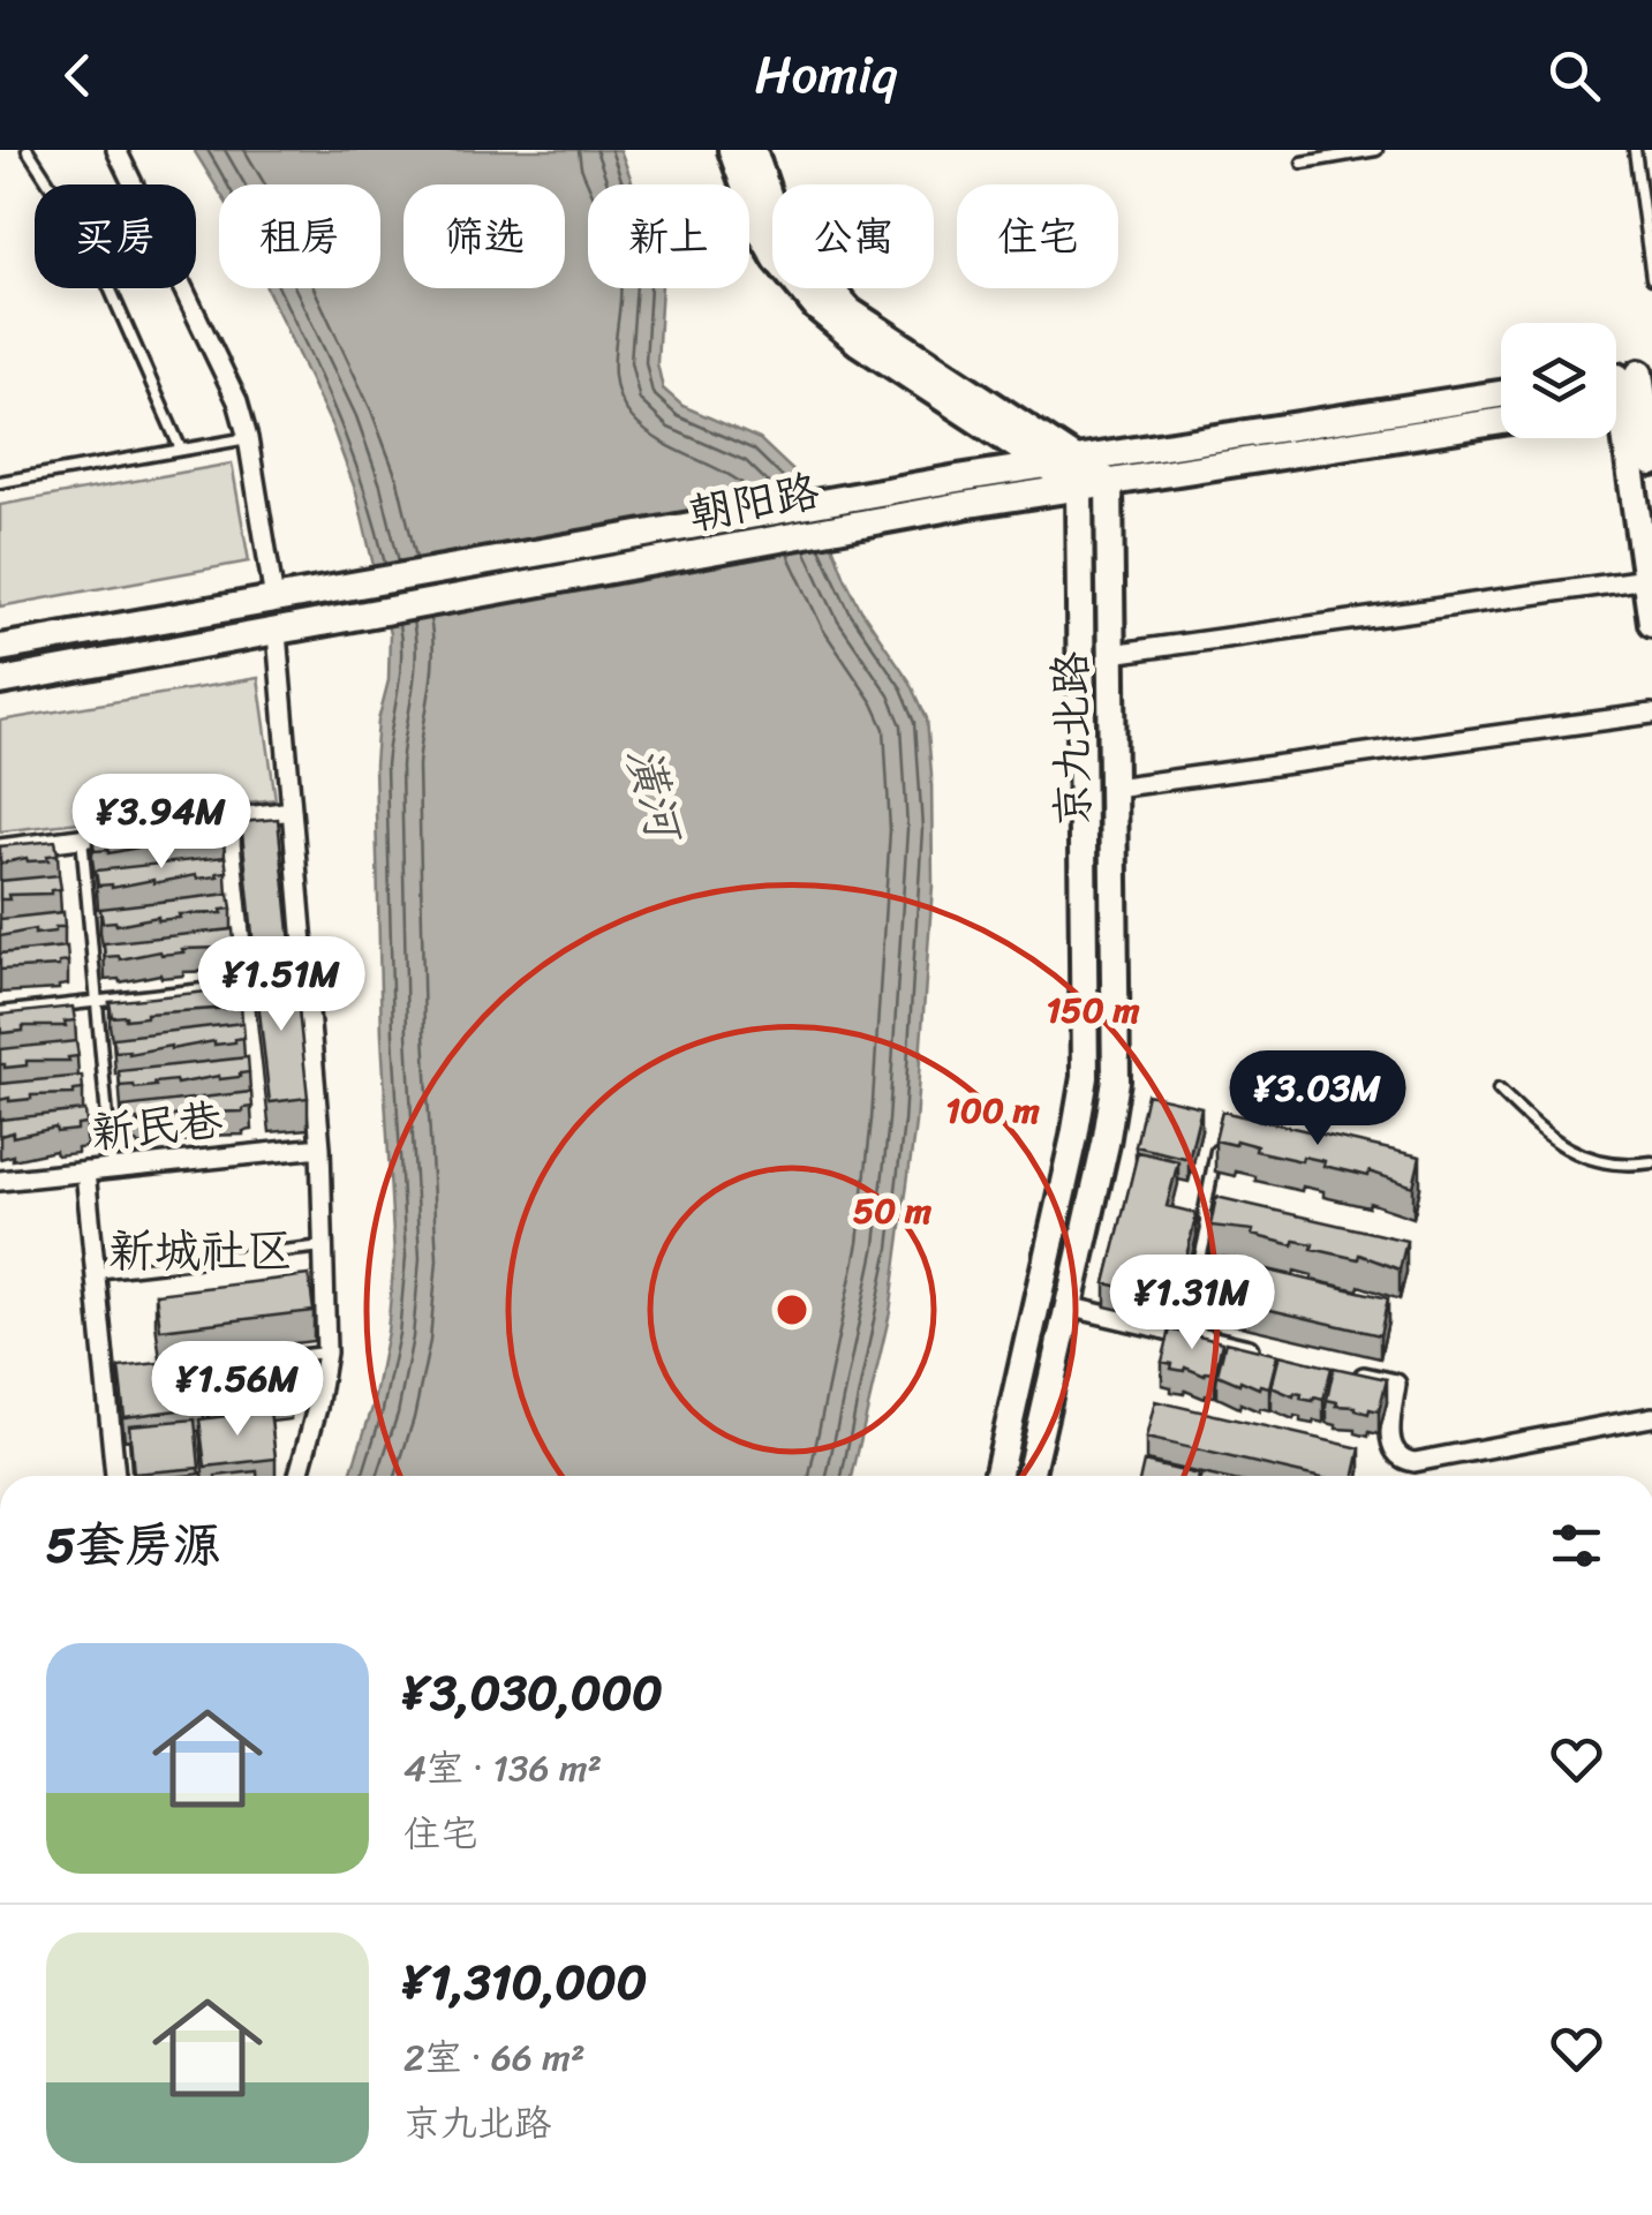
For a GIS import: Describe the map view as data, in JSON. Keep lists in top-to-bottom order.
{
  "streets": {
    "main road": ["朝阳路", "京九北路"],
    "street": ["新民巷"]
  },
  "crossings": [
    ["朝阳路", "京九北路"]
  ],
  "districts": ["新城社区"],
  "water": ["潢河"],
  "page": {
    "header": "Homiq",
    "chip": [
      "买房",
      "租房",
      "筛选",
      "新上",
      "公寓",
      "住宅"
    ],
    "price": [
      "¥3.94M",
      "¥1.51M",
      "¥3.03M",
      "¥1.31M",
      "¥1.56M"
    ],
    "heading": "5套房源",
    "list": [
      {
        "name": "¥3,030,000",
        "note": "4室 · 136 m² · 住宅"
      },
      {
        "name": "¥1,310,000",
        "note": "2室 · 66 m² · 京九北路"
      }
    ]
  },
  "rings": ["150 m", "100 m", "50 m"]
}
